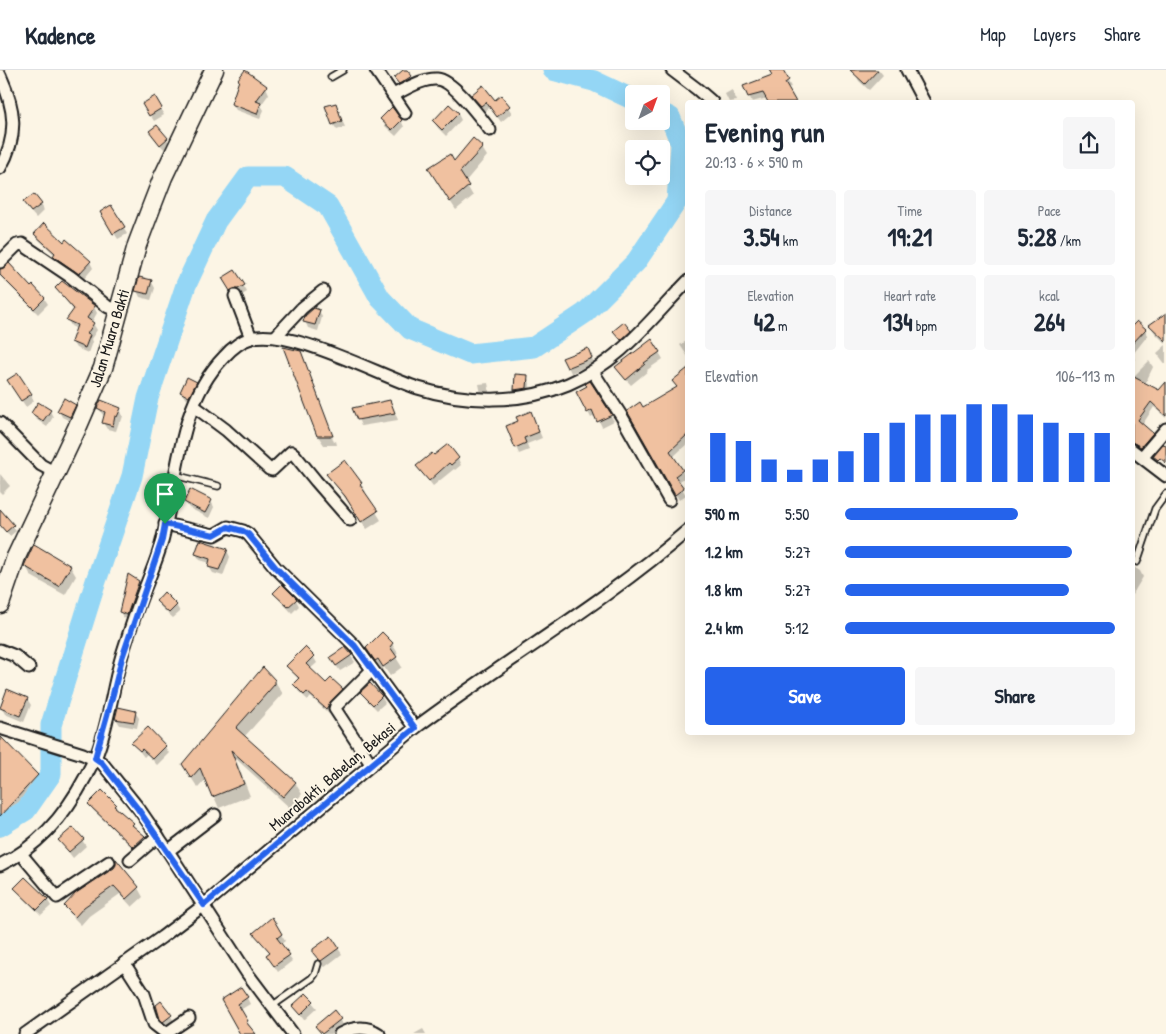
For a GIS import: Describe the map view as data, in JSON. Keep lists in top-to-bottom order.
{
  "streets": {
    "main road": ["Jalan Muara Bakti"],
    "street": ["Muarabakti, Babelan, Bekasi"]
  },
  "north": "top right",
  "page": {
    "header": "Kadence",
    "nav": ["Map", "Layers", "Share"],
    "heading": ["Evening run", "20:13 · 6 × 590 m"],
    "stats": [
      ["Distance", "3.54 km"],
      ["Time", "19:21"],
      ["Pace", "5:28 /km"],
      ["Elevation", "42 m"],
      ["Heart rate", "134 bpm"],
      ["kcal", "264"]
    ],
    "chart": ["Elevation", "106–113 m"],
    "list": [
      {
        "name": "590 m",
        "note": "5:50"
      },
      {
        "name": "1.2 km",
        "note": "5:27"
      },
      {
        "name": "1.8 km",
        "note": "5:27"
      },
      {
        "name": "2.4 km",
        "note": "5:12"
      }
    ],
    "buttons": ["Save", "Share"]
  }
}
